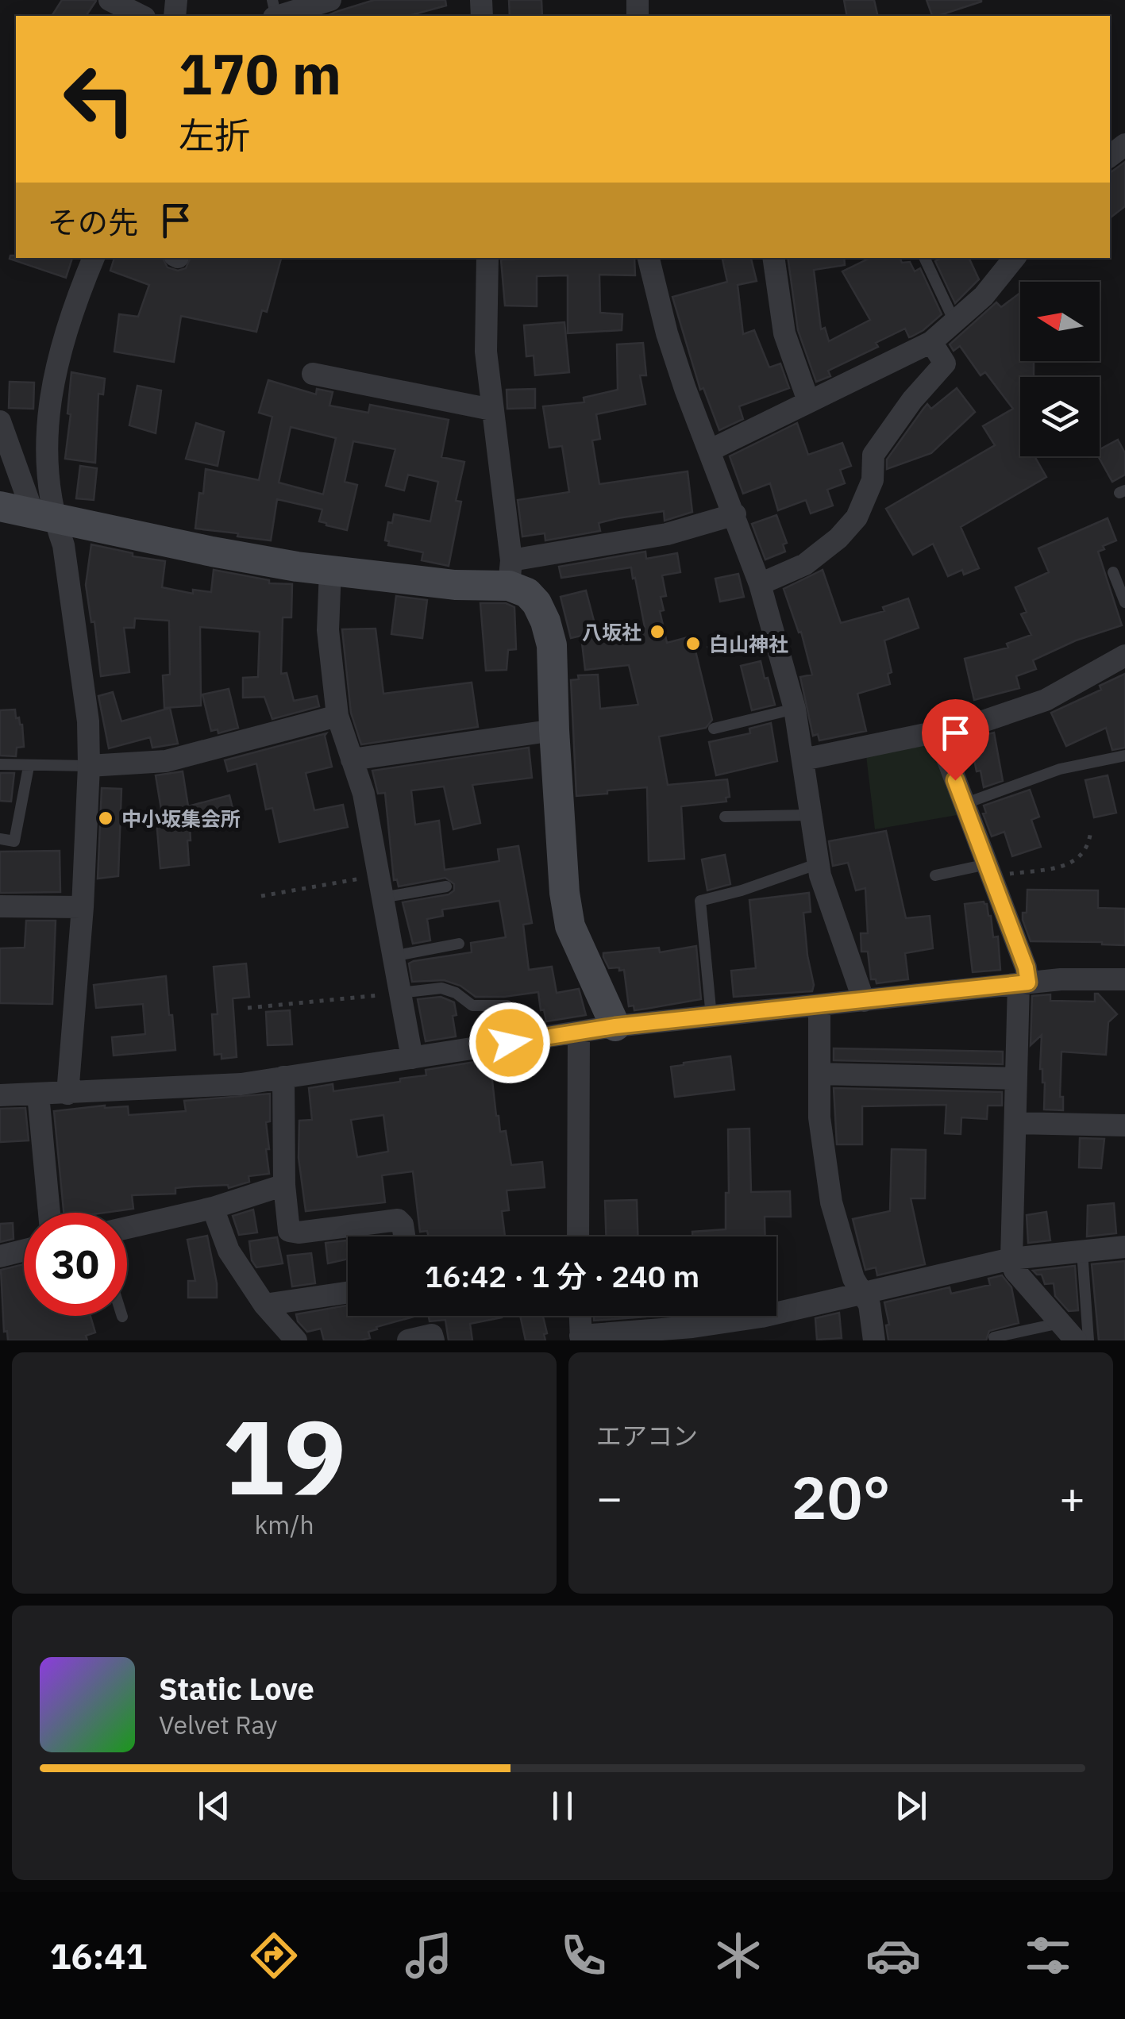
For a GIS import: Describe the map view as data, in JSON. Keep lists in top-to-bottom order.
{
  "places": ["八坂社", "白山神社", "中小坂集会所"],
  "north": "left",
  "page": {
    "turn": ["170 m", "左折"],
    "then": "その先",
    "limit": "30",
    "trip": "16:42 · 1 分 · 240 m",
    "tile": [
      ["19", "km/h"],
      "エアコン"
    ],
    "heat": ["−", "20°", "+"],
    "song": ["Static Love", "Velvet Ray"],
    "tabs": "16:41"
  }
}
